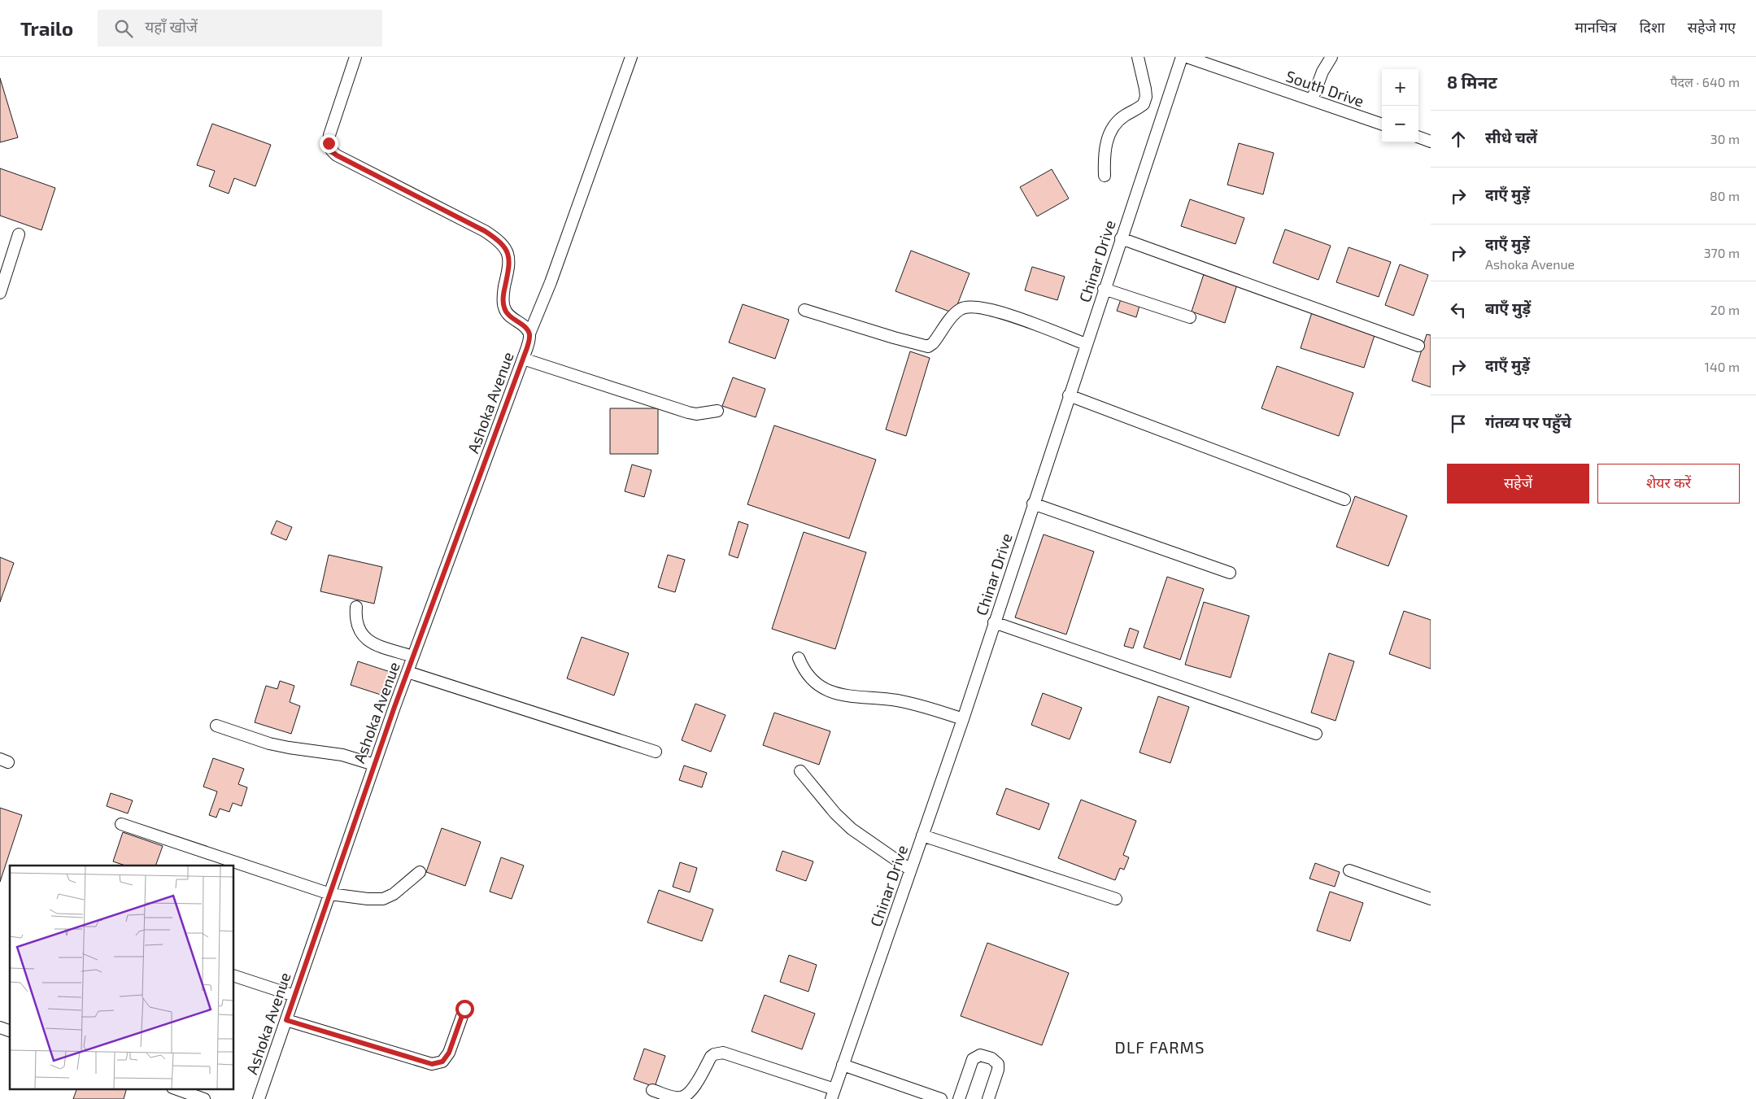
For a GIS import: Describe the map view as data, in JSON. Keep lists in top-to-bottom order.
{
  "streets": {
    "street": ["South Drive", "Chinar Drive", "Ashoka Avenue"]
  },
  "districts": ["DLF FARMS"],
  "page": {
    "header": "Trailo",
    "search": "यहाँ खोजें",
    "nav": ["मानचित्र", "दिशा", "सहेजे गए"],
    "heading": ["8 मिनट", "पैदल · 640 m"],
    "map_buttons": ["+", "−"],
    "list": [
      ["सीधे चलें", "30 m"],
      ["दाएँ मुड़ें", "80 m"],
      ["दाएँ मुड़ें", "Ashoka Avenue", "370 m"],
      ["बाएँ मुड़ें", "20 m"],
      ["दाएँ मुड़ें", "140 m"],
      "गंतव्य पर पहुँचे"
    ],
    "buttons": ["सहेजें", "शेयर करें"]
  }
}
